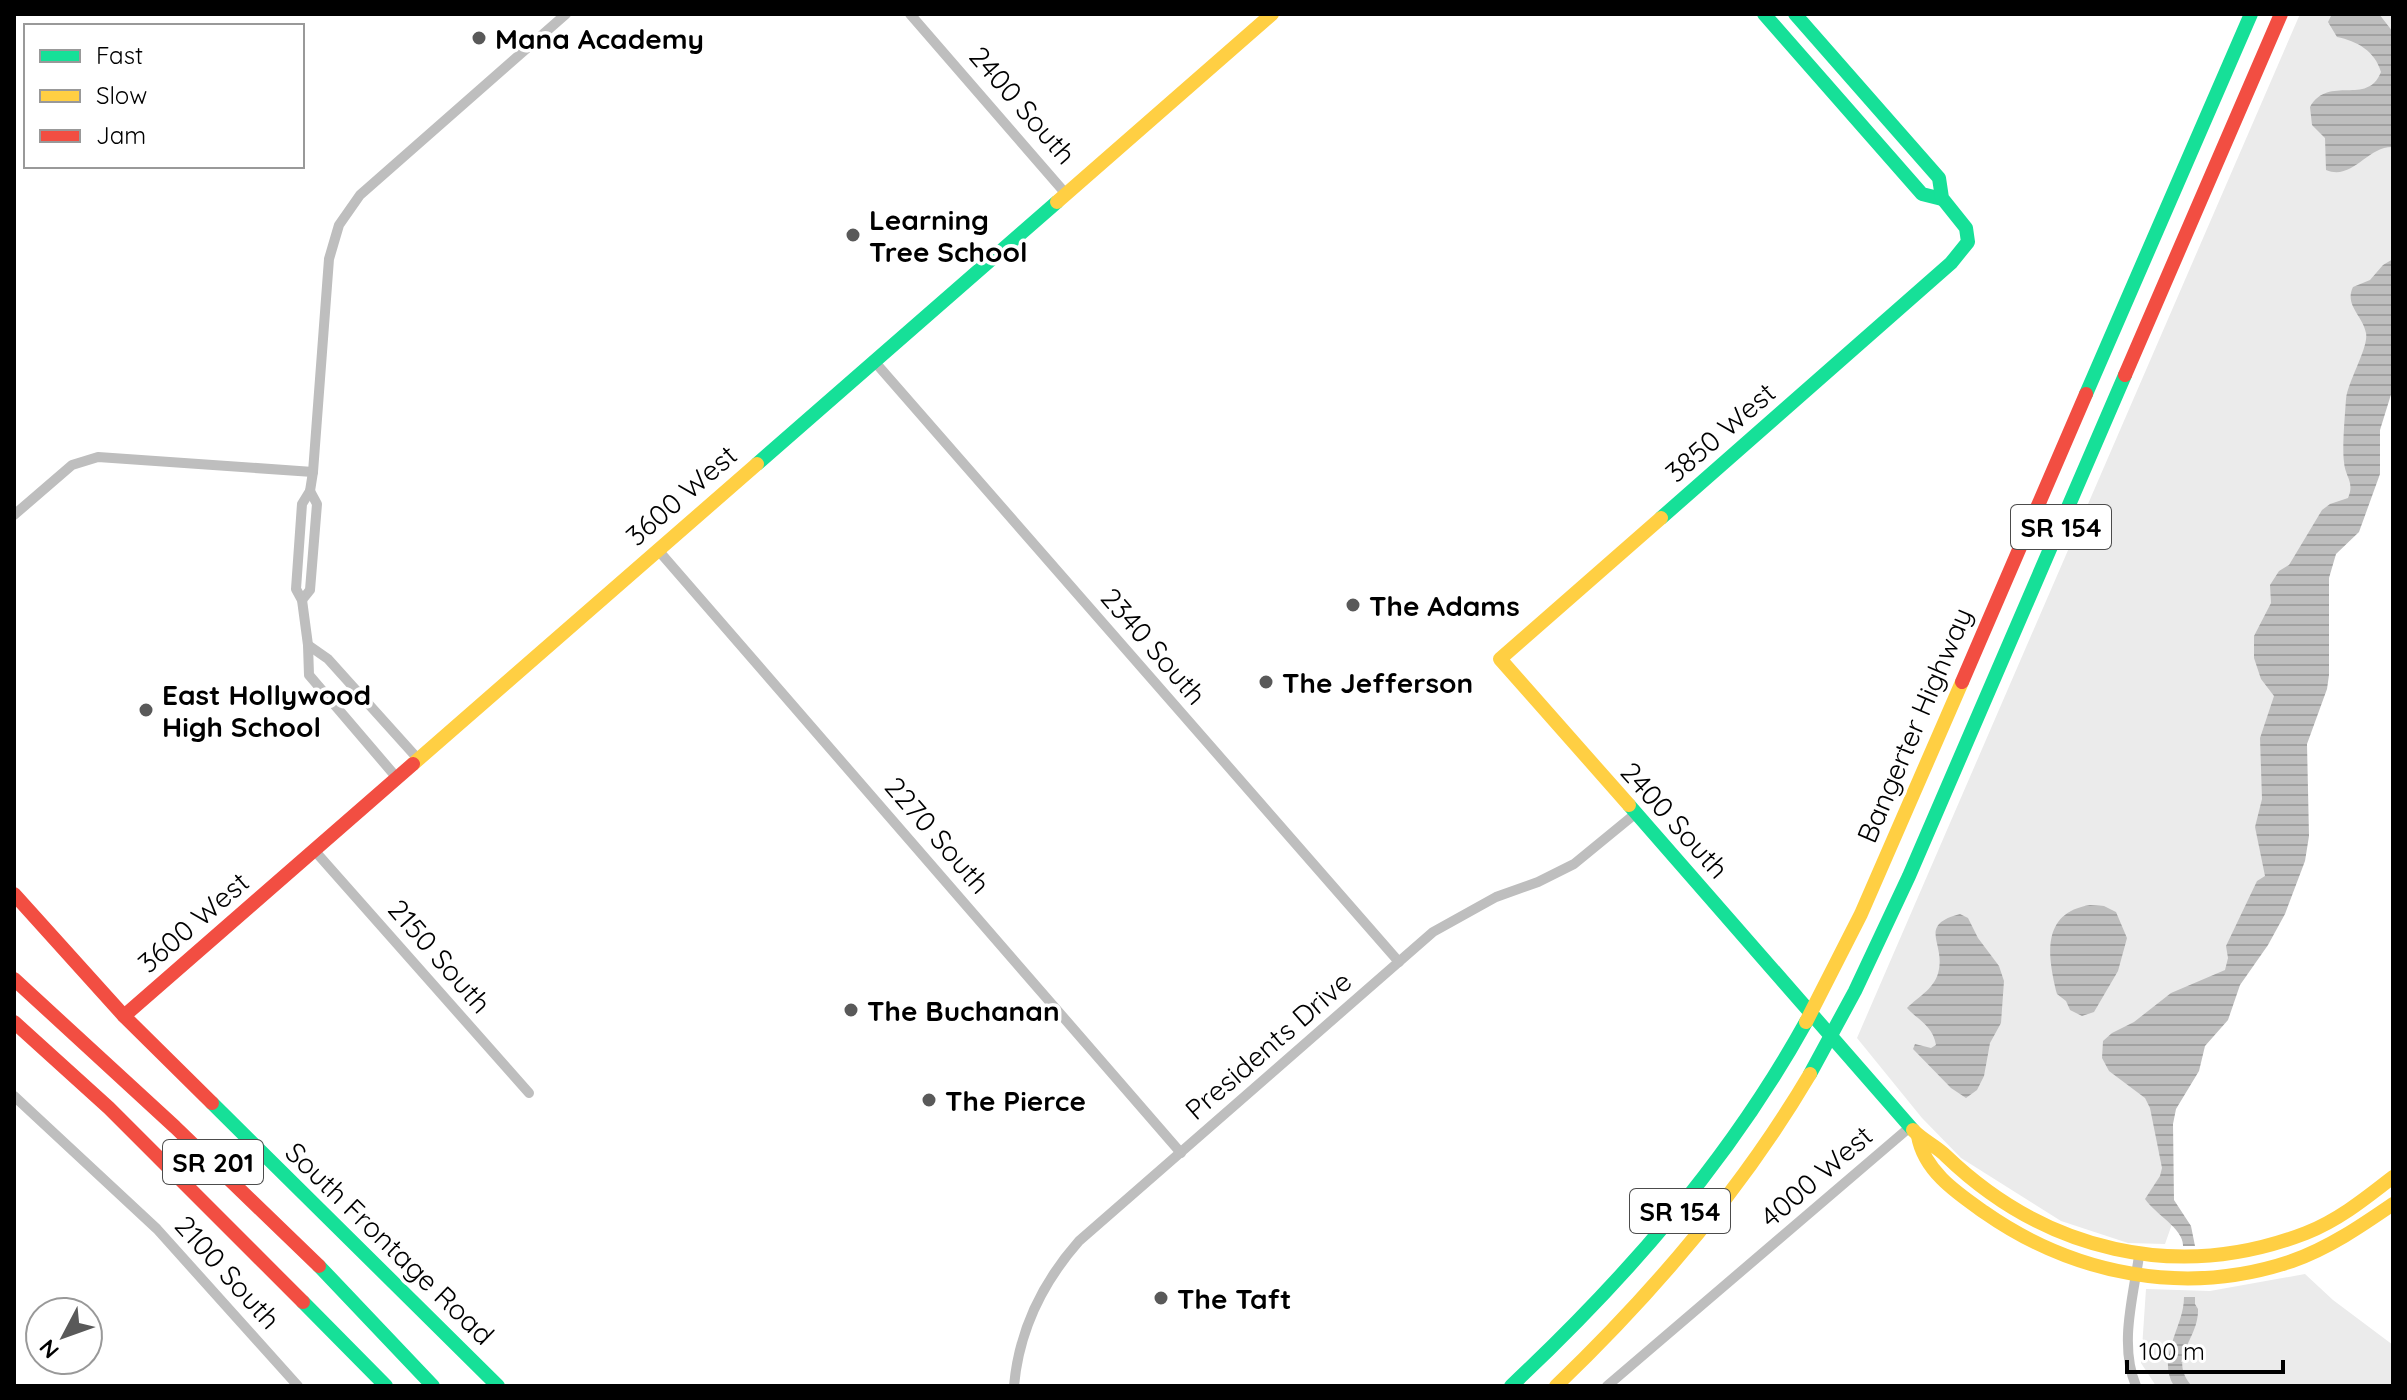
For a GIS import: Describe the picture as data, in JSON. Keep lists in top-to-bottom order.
{
  "streets": {
    "main road": [
      "2400 South",
      "3850 West",
      "3600 West",
      "SR 154",
      "Bangerter Highway",
      "SR 201",
      "South Frontage Road"
    ],
    "street": [
      "2340 South",
      "2270 South",
      "2150 South",
      "Presidents Drive",
      "4000 West",
      "2100 South"
    ]
  },
  "crossings": [
    ["2400 South", "3850 West"],
    ["2400 South", "3600 West"],
    ["2400 South", "Bangerter Highway"],
    ["2400 South", "Presidents Drive"],
    ["2400 South", "4000 West"],
    ["3600 West", "2340 South"],
    ["3600 West", "2270 South"],
    ["3600 West", "2150 South"],
    ["3600 West", "South Frontage Road"],
    ["2340 South", "Presidents Drive"],
    ["2270 South", "Presidents Drive"]
  ],
  "places": [
    "Mana Academy",
    "Learning Tree School",
    "The Adams",
    "The Jefferson",
    "East Hollywood High School",
    "The Buchanan",
    "The Pierce",
    "The Taft"
  ],
  "legend": ["Fast", "Slow", "Jam"],
  "scale_bar": "100 m",
  "north": "bottom left"
}
